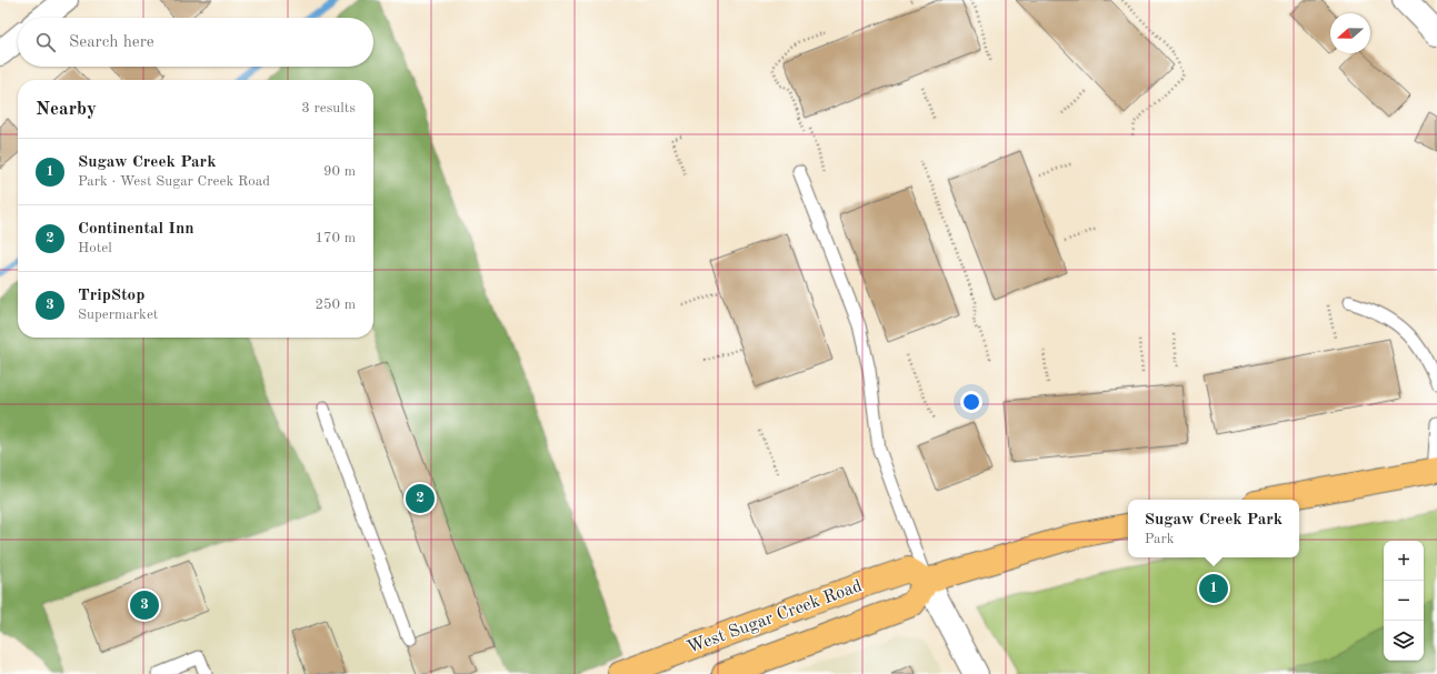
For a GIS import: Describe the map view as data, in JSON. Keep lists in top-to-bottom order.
{
  "streets": {
    "main road": ["West Sugar Creek Road"]
  },
  "north": "left",
  "page": {
    "search": "Search here",
    "heading": ["Nearby", "3 results"],
    "list": [
      {
        "mark": "1",
        "name": "Sugaw Creek Park",
        "note": "Park · West Sugar Creek Road",
        "value": "90 m"
      },
      {
        "mark": "2",
        "name": "Continental Inn",
        "note": "Hotel",
        "value": "170 m"
      },
      {
        "mark": "3",
        "name": "TripStop",
        "note": "Supermarket",
        "value": "250 m"
      }
    ],
    "pins": ["2", "1", "3"],
    "popup": ["Sugaw Creek Park", "Park"],
    "map_buttons": ["+", "−"]
  }
}
